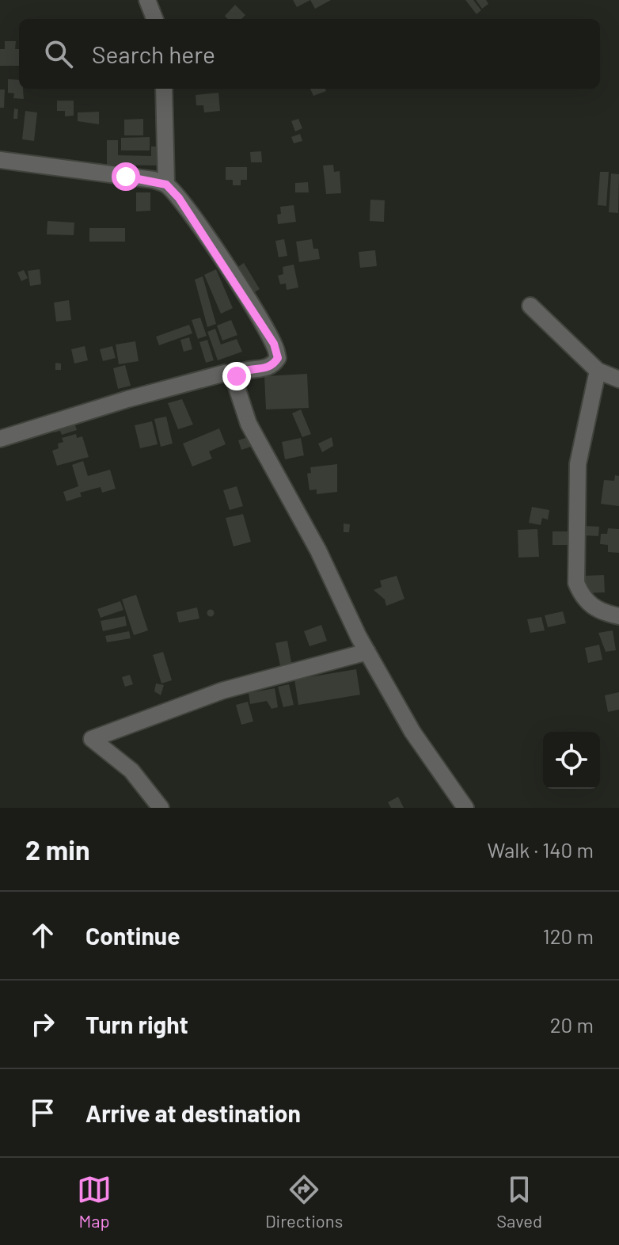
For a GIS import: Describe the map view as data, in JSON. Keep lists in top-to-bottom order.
{
  "page": {
    "search": "Search here",
    "heading": ["2 min", "Walk · 140 m"],
    "list": [
      ["Continue", "120 m"],
      ["Turn right", "20 m"],
      "Arrive at destination"
    ],
    "nav": ["Map", "Directions", "Saved"]
  }
}
